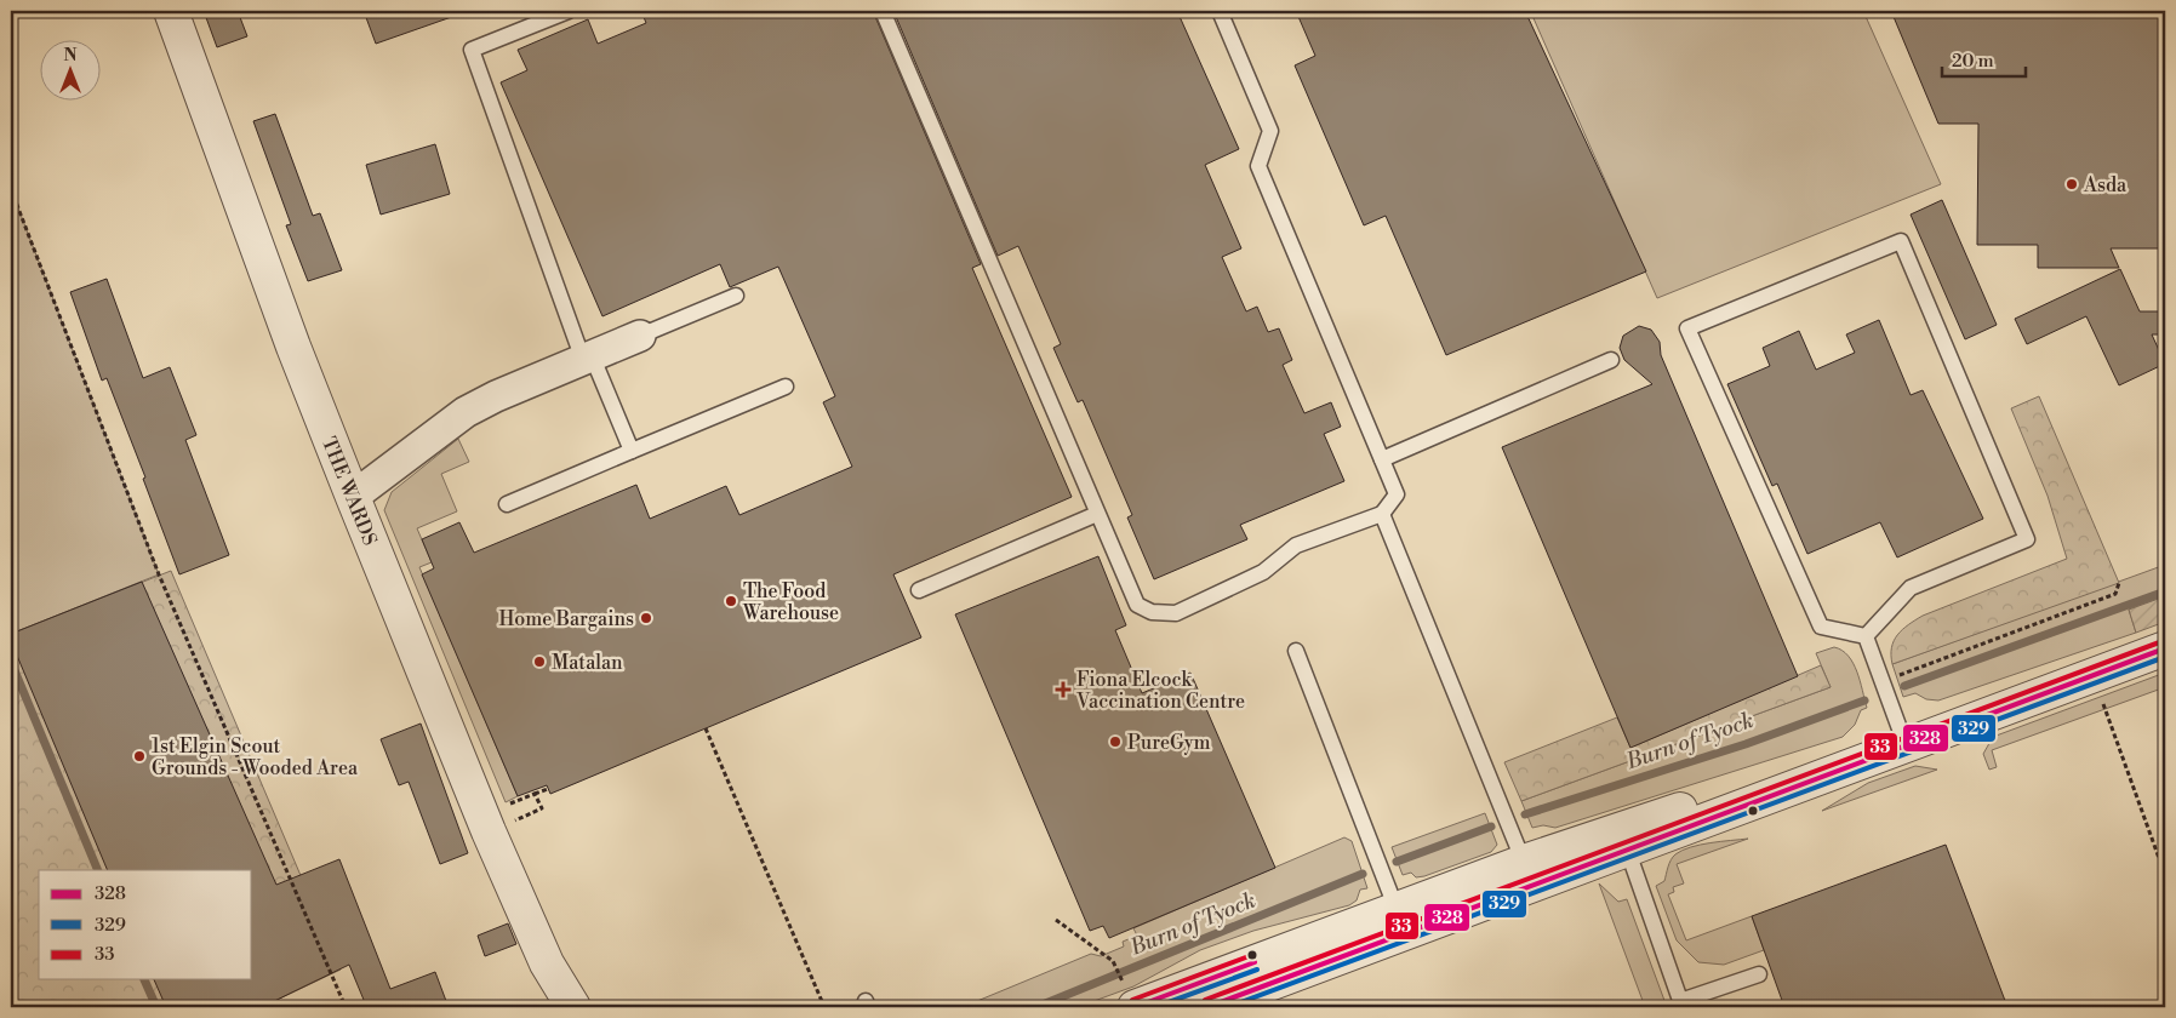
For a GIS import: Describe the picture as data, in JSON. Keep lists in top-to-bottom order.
{
  "streets": {
    "street": ["THE WARDS"]
  },
  "water": ["Burn of Tyock"],
  "places": {
    "other": [
      "Asda",
      "The Food Warehouse",
      "Home Bargains",
      "Matalan",
      "PureGym",
      "1st Elgin Scout Grounds - Wooded Area"
    ],
    "health": ["Fiona Elcock Vaccination Centre"]
  },
  "lines": ["transit line 33", "transit line 328", "transit line 329"],
  "legend": ["328", "329", "33"],
  "scale_bar": "20 m",
  "north": "top"
}
